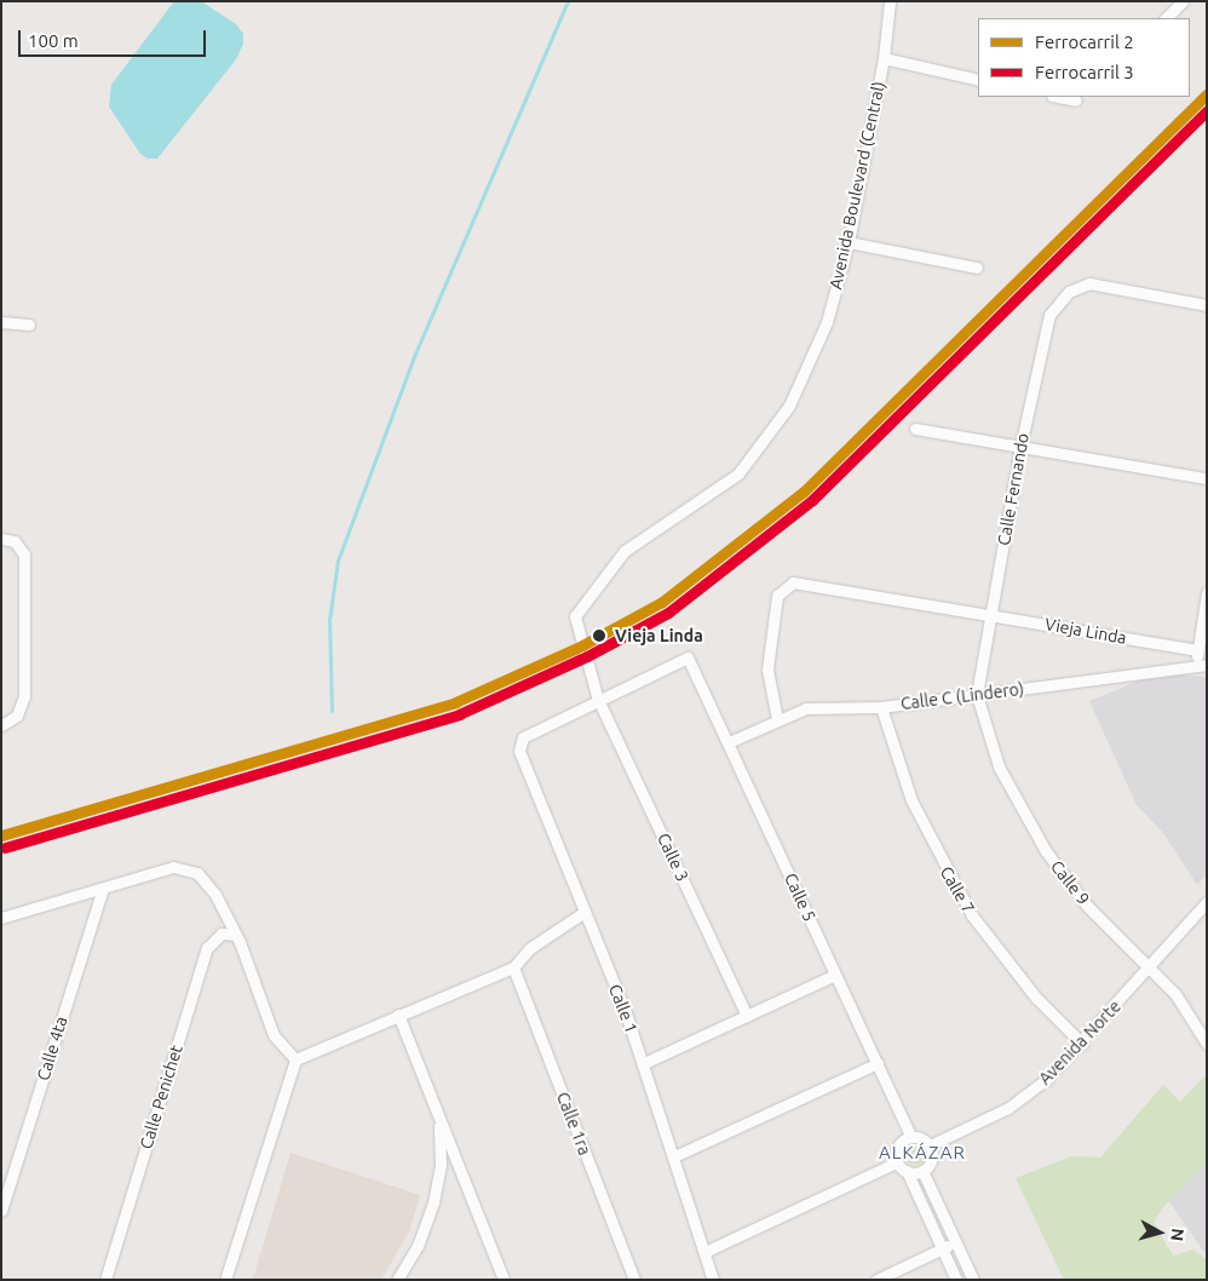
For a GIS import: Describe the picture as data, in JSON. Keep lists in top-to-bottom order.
{
  "streets": {
    "street": [
      "Avenida Boulevard (Central)",
      "Calle Fernando",
      "Vieja Linda",
      "Calle C (Lindero)",
      "Calle 3",
      "Calle 9",
      "Calle 7",
      "Calle 5",
      "Calle 1",
      "Avenida Norte",
      "Calle 4ta",
      "Calle Penichet",
      "Calle 1ra"
    ]
  },
  "crossings": [
    ["Avenida Boulevard (Central)", "Calle 3"],
    ["Avenida Boulevard (Central)", "Calle 5"],
    ["Avenida Boulevard (Central)", "Calle 1"],
    ["Calle Fernando", "Vieja Linda"],
    ["Calle Fernando", "Calle C (Lindero)"],
    ["Calle Fernando", "Calle 9"],
    ["Vieja Linda", "Calle C (Lindero)"],
    ["Calle C (Lindero)", "Calle 9"],
    ["Calle C (Lindero)", "Calle 7"],
    ["Calle C (Lindero)", "Calle 5"],
    ["Calle 3", "Calle 5"],
    ["Calle 3", "Calle 1"],
    ["Calle 9", "Avenida Norte"],
    ["Calle 7", "Avenida Norte"],
    ["Calle 5", "Calle 1"],
    ["Calle 5", "Avenida Norte"]
  ],
  "districts": ["ALKÁZAR"],
  "places": ["Vieja Linda"],
  "lines": ["rail line 2", "rail line 3"],
  "legend": ["Ferrocarril 2", "Ferrocarril 3"],
  "scale_bar": "100 m",
  "north": "right"
}
